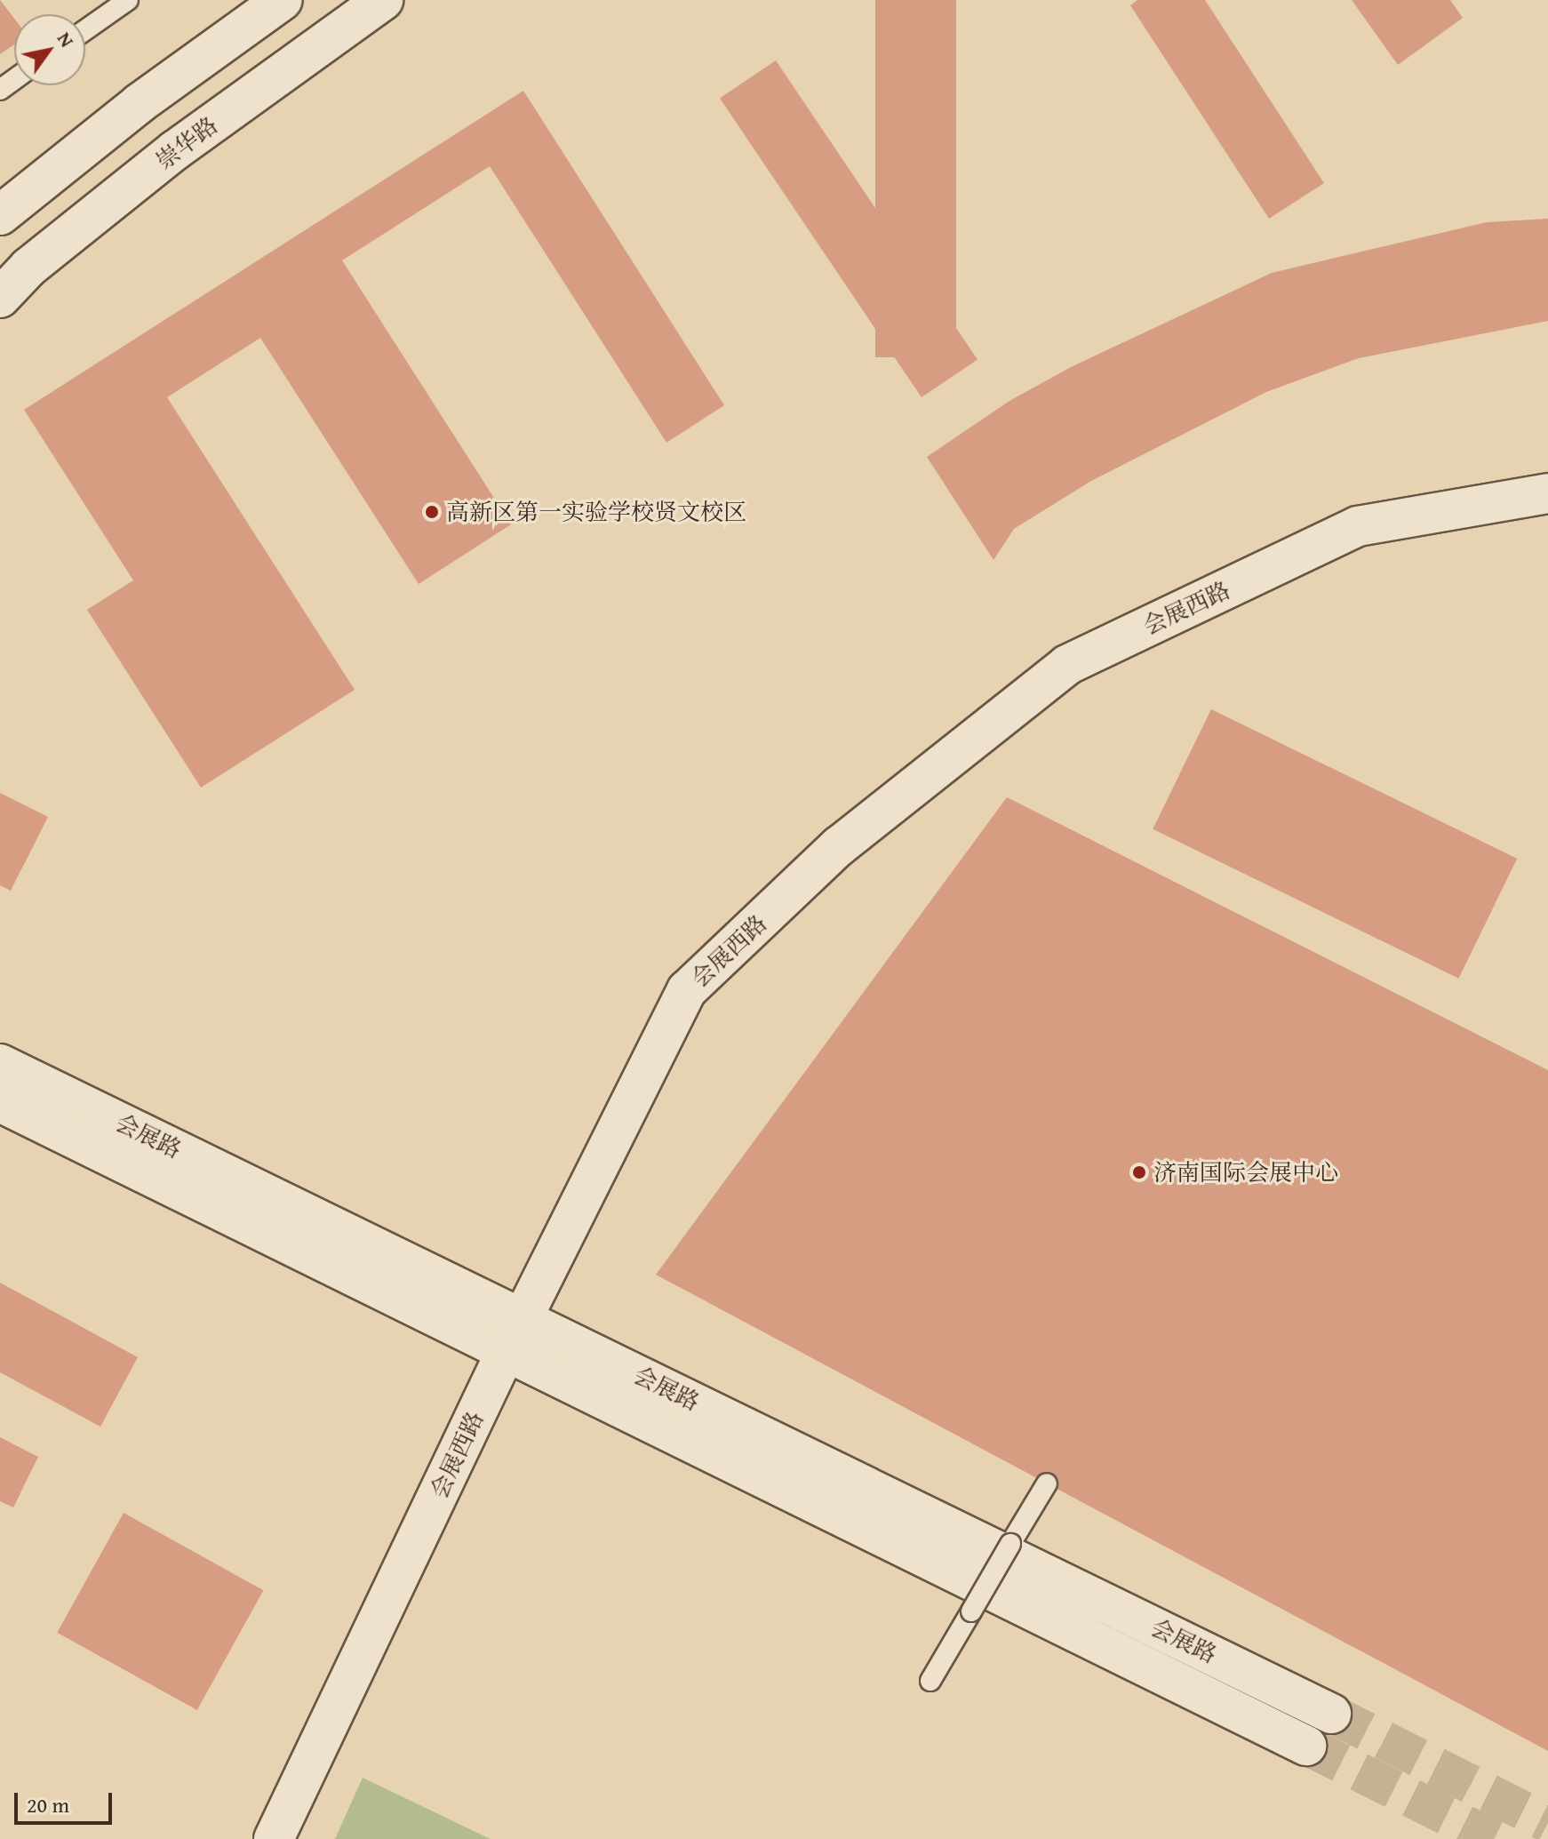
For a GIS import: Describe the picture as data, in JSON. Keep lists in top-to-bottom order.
{
  "streets": {
    "street": ["崇华路", "会展西路", "会展路"]
  },
  "crossings": [
    ["会展西路", "会展路"]
  ],
  "places": ["高新区第一实验学校贤文校区", "济南国际会展中心"],
  "scale_bar": "20 m",
  "north": "top right"
}
